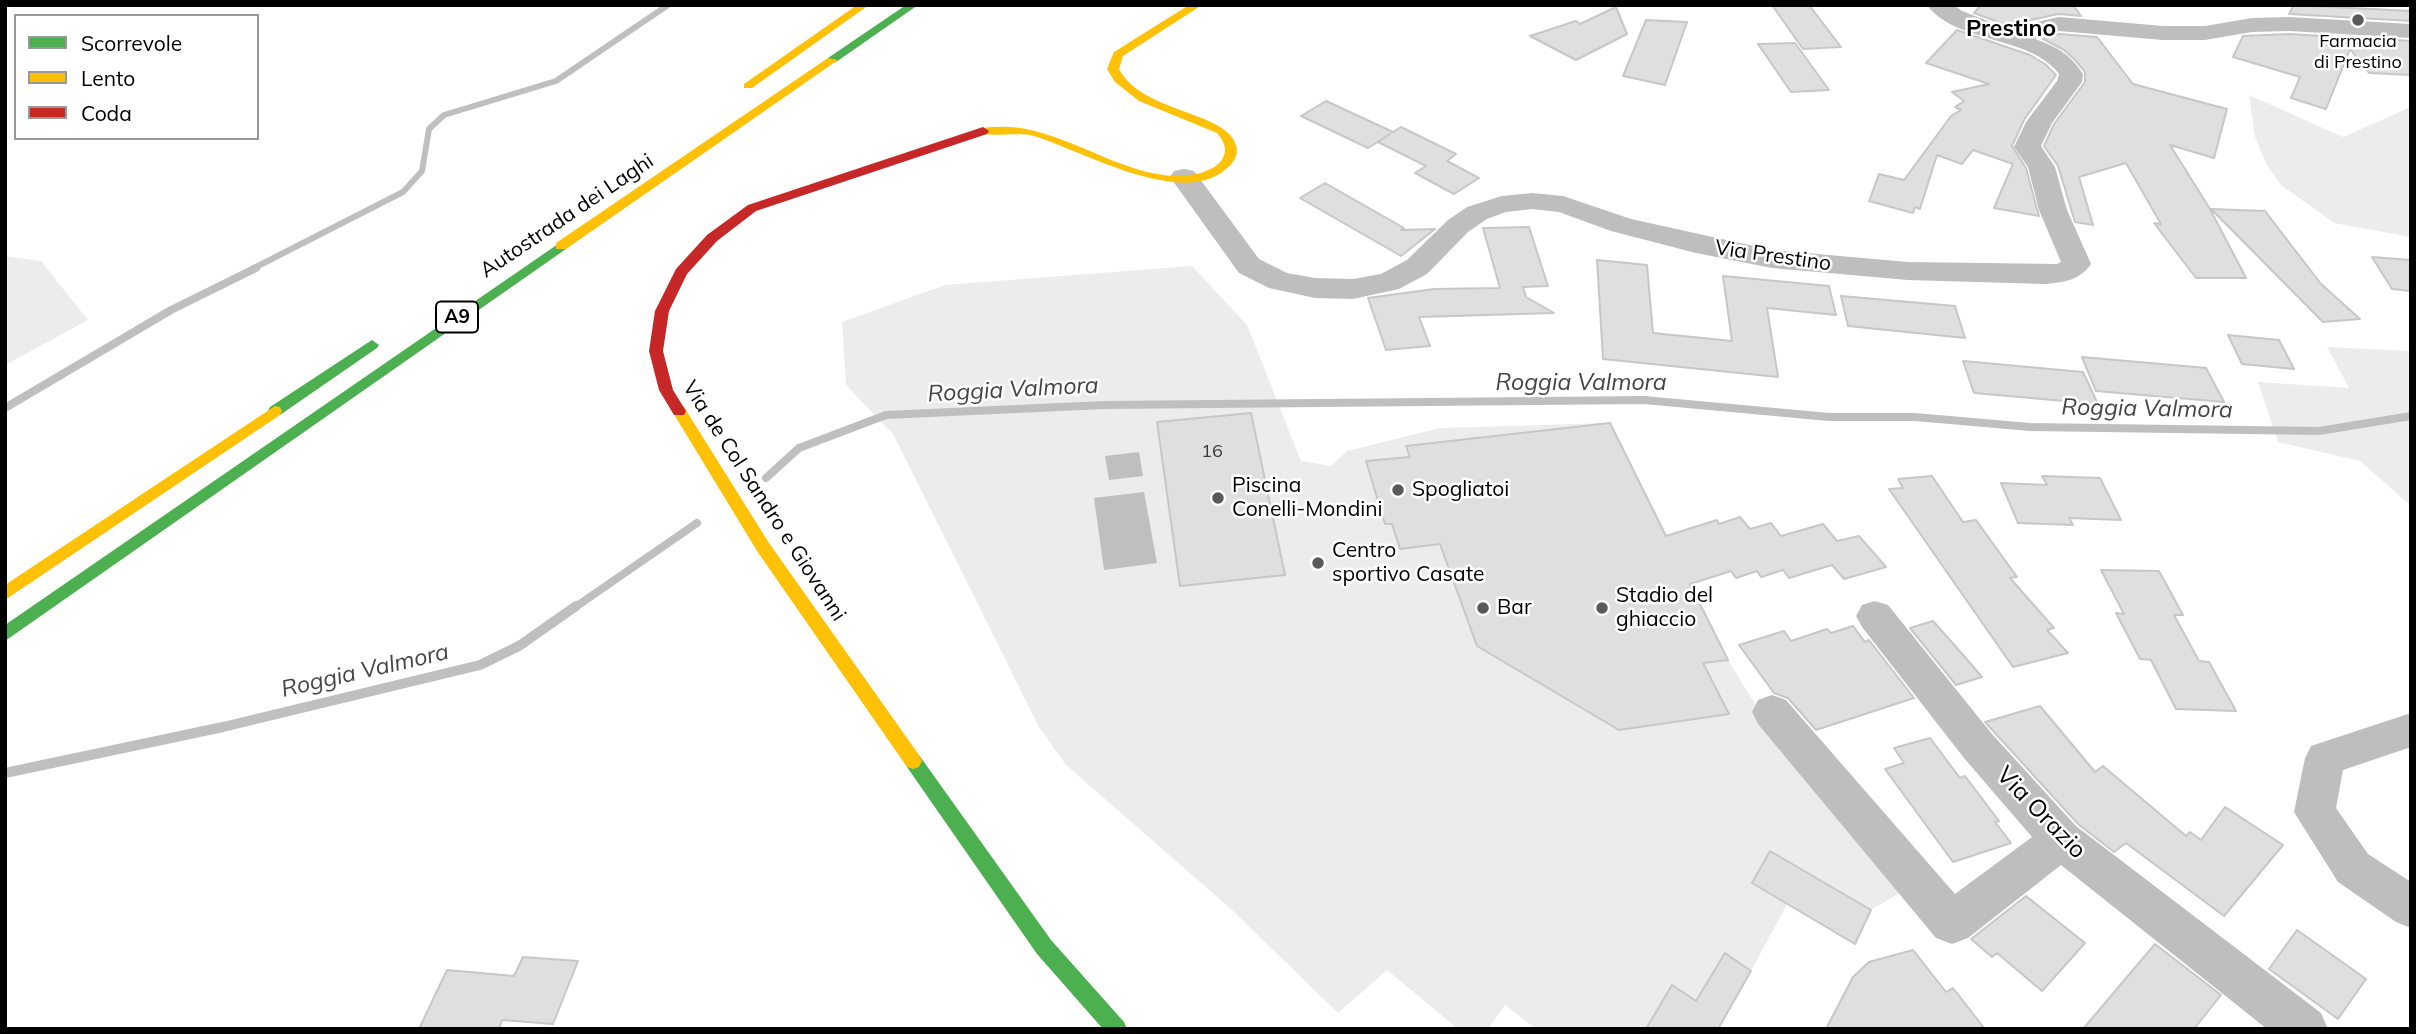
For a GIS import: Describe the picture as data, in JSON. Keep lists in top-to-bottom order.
{
  "streets": {
    "main road": ["Autostrada dei Laghi", "A9", "Via de Col Sandro e Giovanni"],
    "street": ["Via Prestino", "Via Orazio"]
  },
  "crossings": [
    ["Via Prestino", "Via de Col Sandro e Giovanni"]
  ],
  "districts": ["Prestino"],
  "water": ["Roggia Valmora"],
  "places": [
    "Farmacia di Prestino",
    "Spogliatoi",
    "Piscina Conelli-Mondini",
    "Centro sportivo Casate",
    "Bar",
    "Stadio del ghiaccio"
  ],
  "house_numbers": ["16"],
  "legend": ["Scorrevole", "Lento", "Coda"]
}
